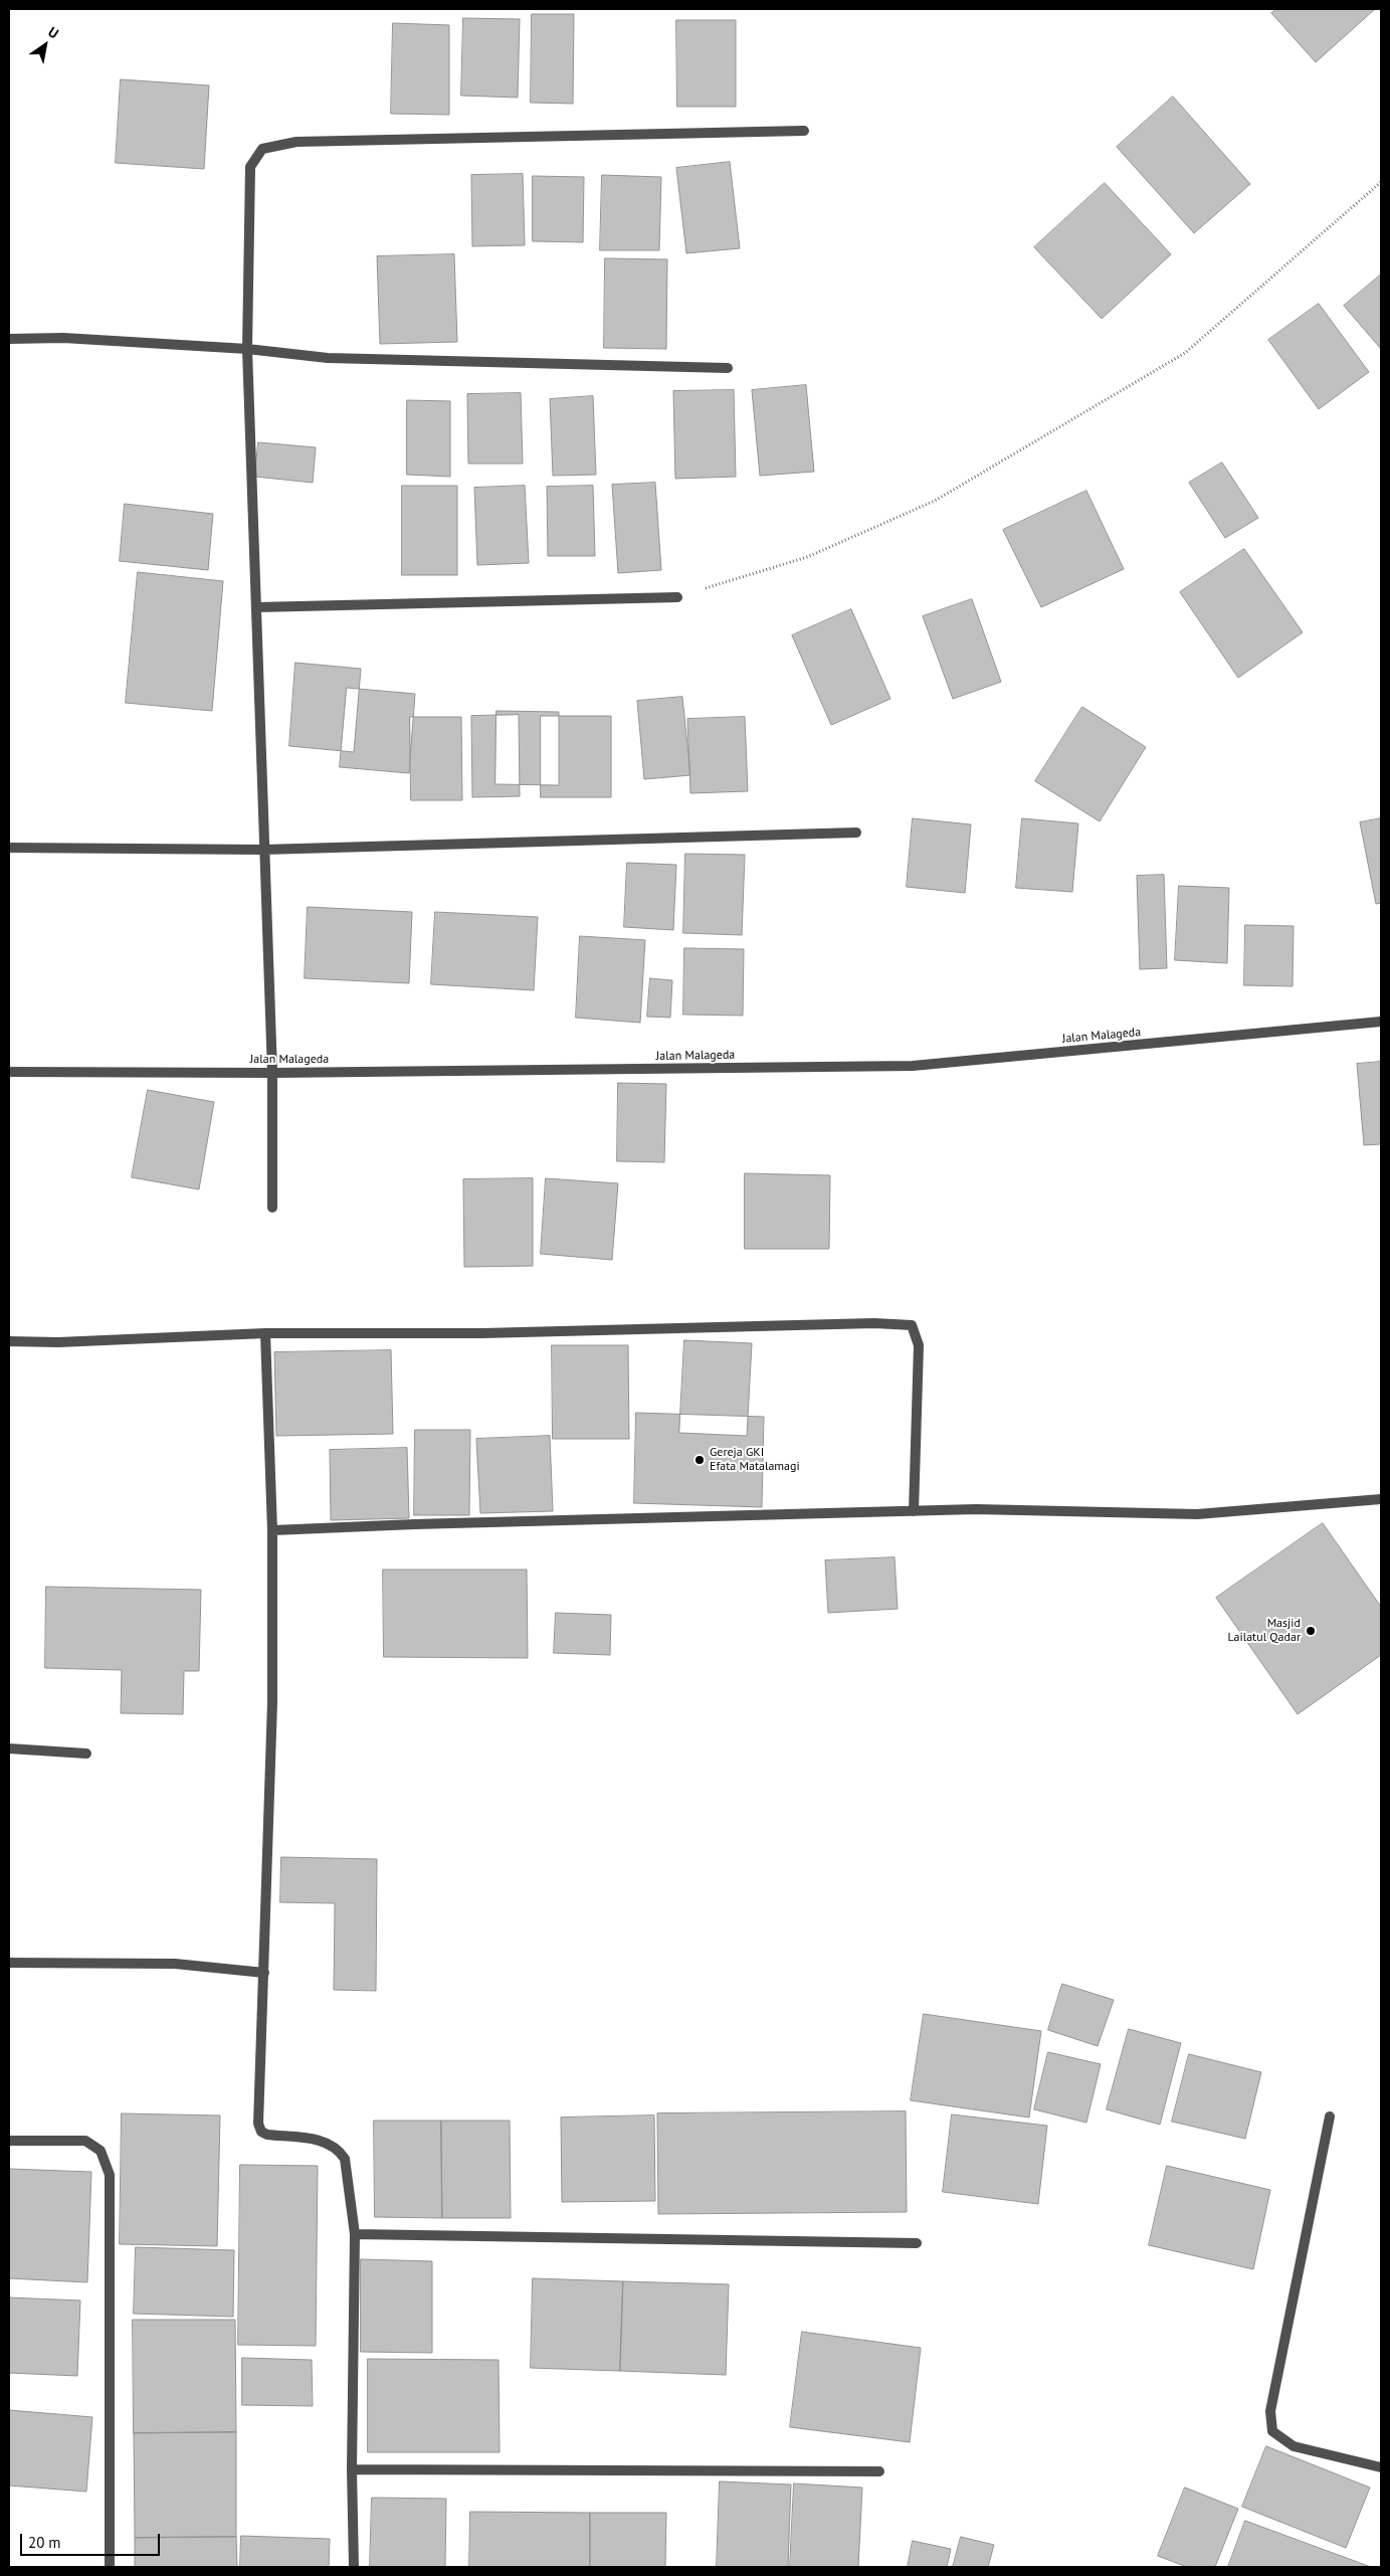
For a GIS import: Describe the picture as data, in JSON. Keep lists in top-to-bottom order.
{
  "streets": {
    "street": ["Jalan Malageda"]
  },
  "places": ["Gereja GKI Efata Matalamagi", "Masjid Lailatul Qadar"],
  "scale_bar": "20 m",
  "north": "top right"
}
